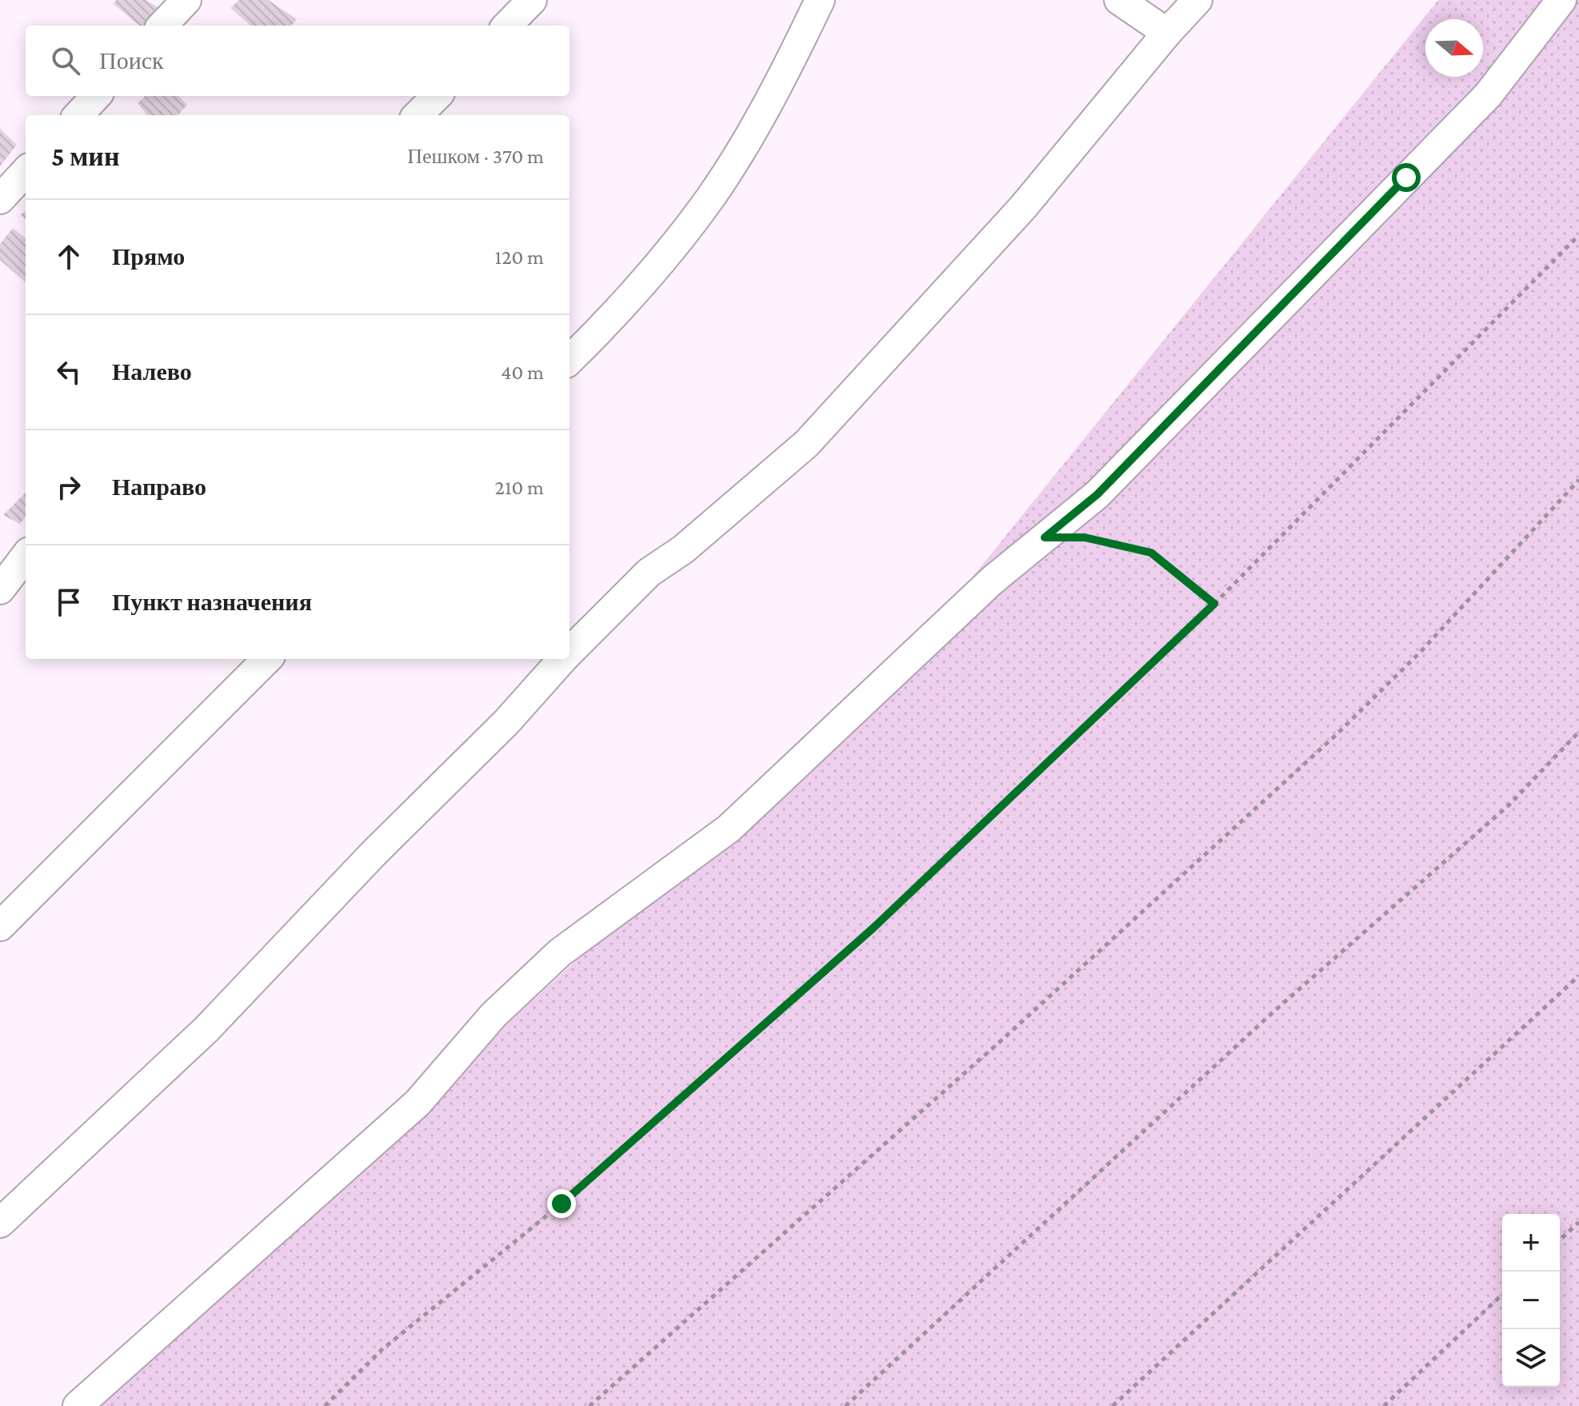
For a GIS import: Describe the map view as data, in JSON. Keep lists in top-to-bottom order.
{
  "north": "right",
  "page": {
    "search": "Поиск",
    "heading": ["5 мин", "Пешком · 370 m"],
    "list": [
      ["Прямо", "120 m"],
      ["Налево", "40 m"],
      ["Направо", "210 m"],
      "Пункт назначения"
    ],
    "map_buttons": ["+", "−"]
  }
}
